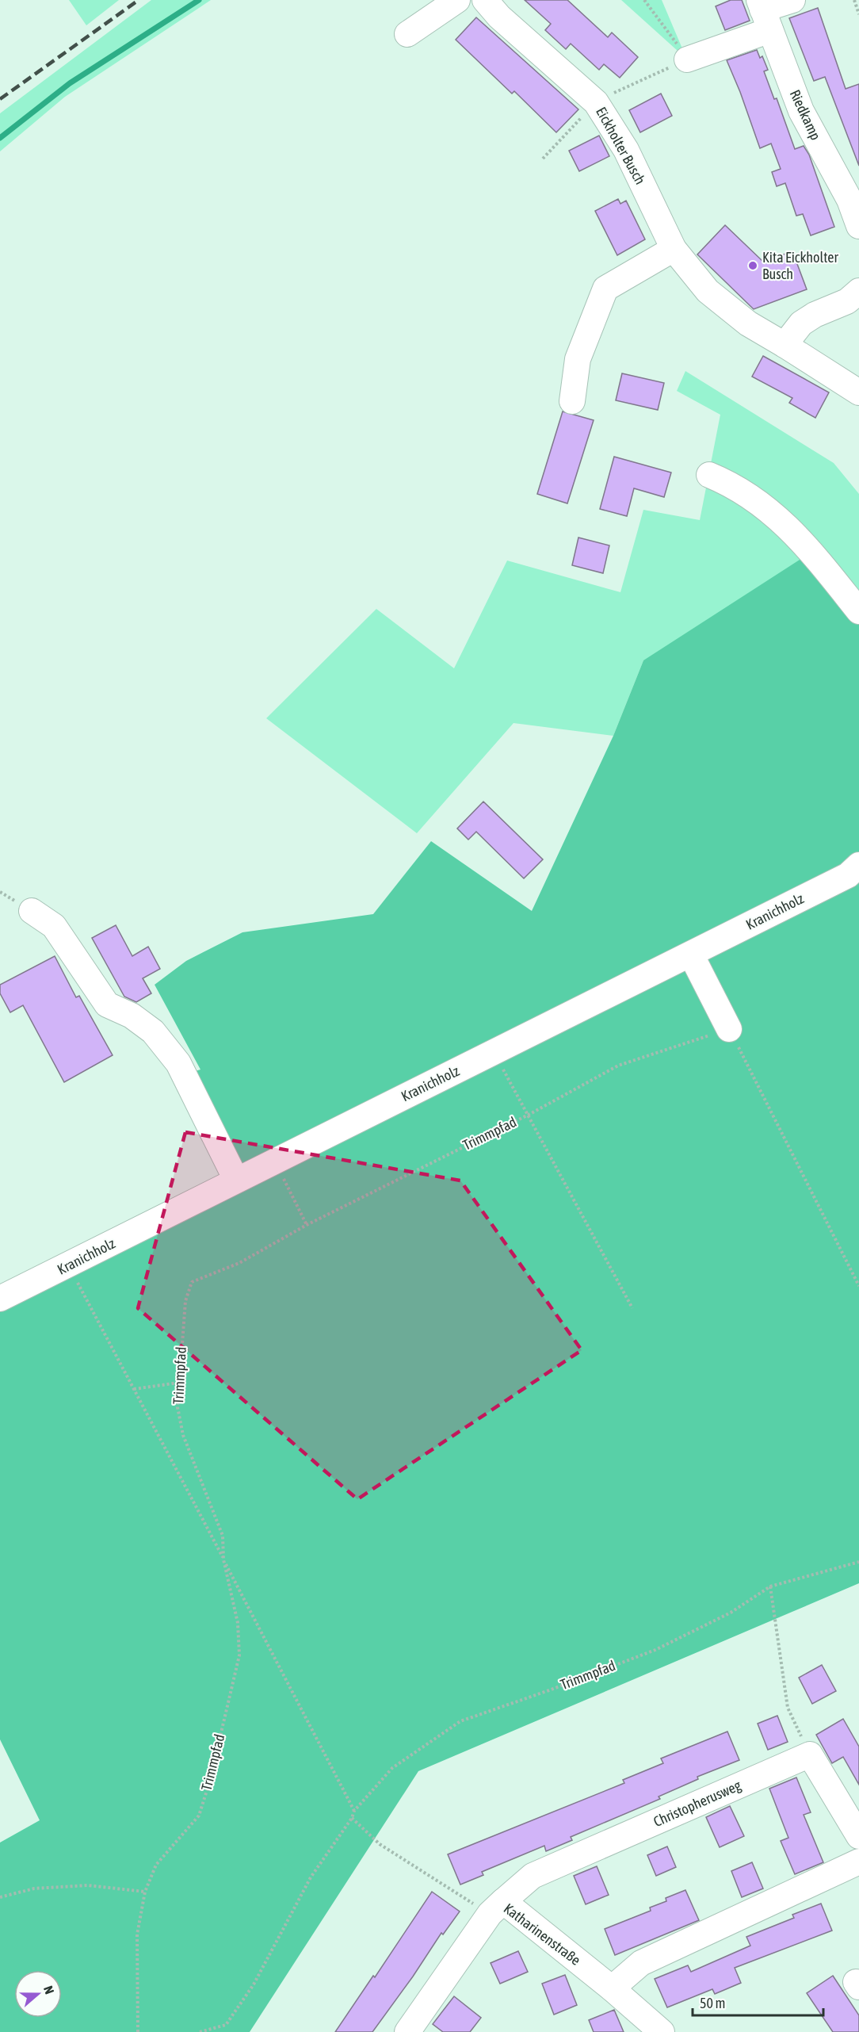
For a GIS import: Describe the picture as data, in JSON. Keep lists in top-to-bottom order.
{
  "streets": {
    "street": [
      "Riedkamp",
      "Eickholter Busch",
      "Kranichholz",
      "Christopherusweg",
      "Katharinenstraße"
    ],
    "path": ["Trimmpfad"]
  },
  "crossings": [
    ["Christopherusweg", "Katharinenstraße"]
  ],
  "places": ["Kita Eickholter Busch"],
  "scale_bar": "50 m",
  "north": "right"
}
